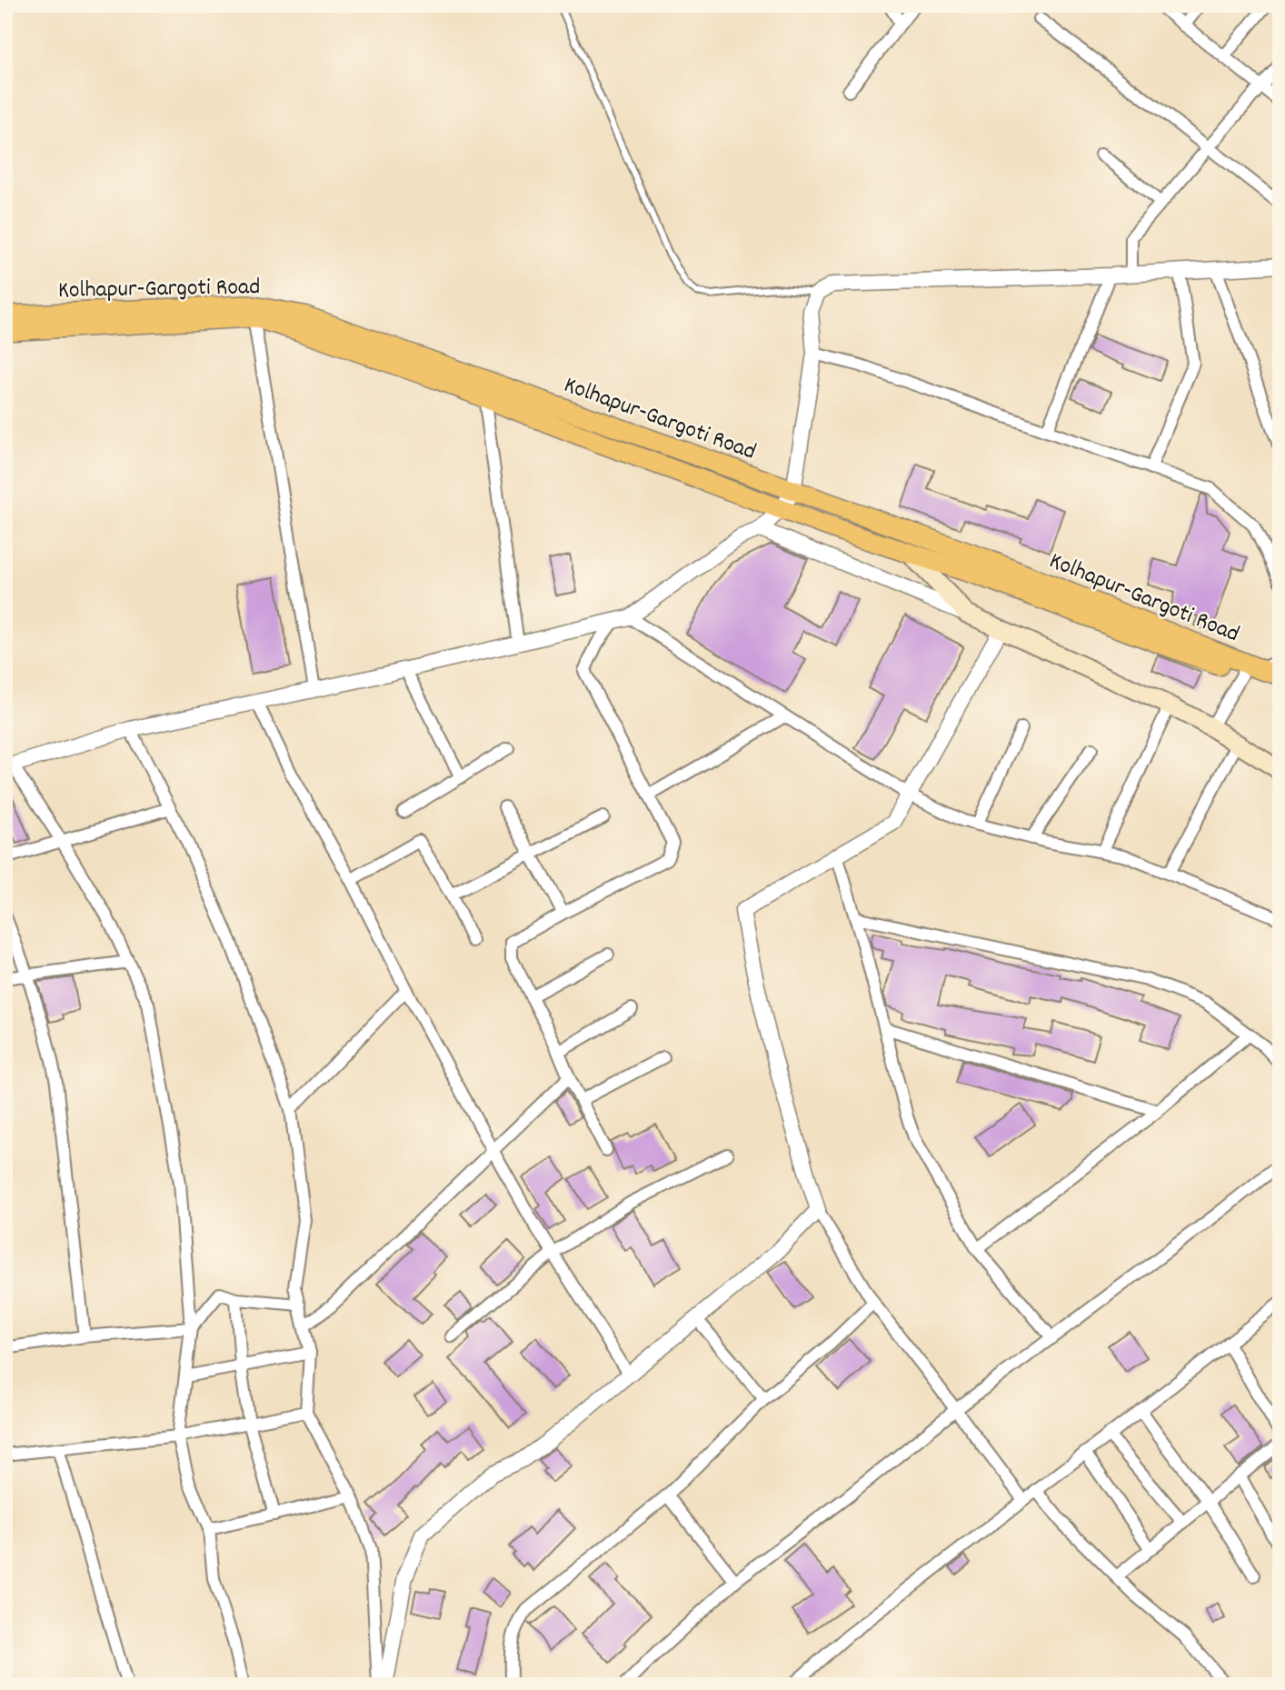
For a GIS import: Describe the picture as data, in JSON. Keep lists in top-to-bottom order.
{
  "streets": {
    "main road": ["Kolhapur-Gargoti Road"]
  }
}
